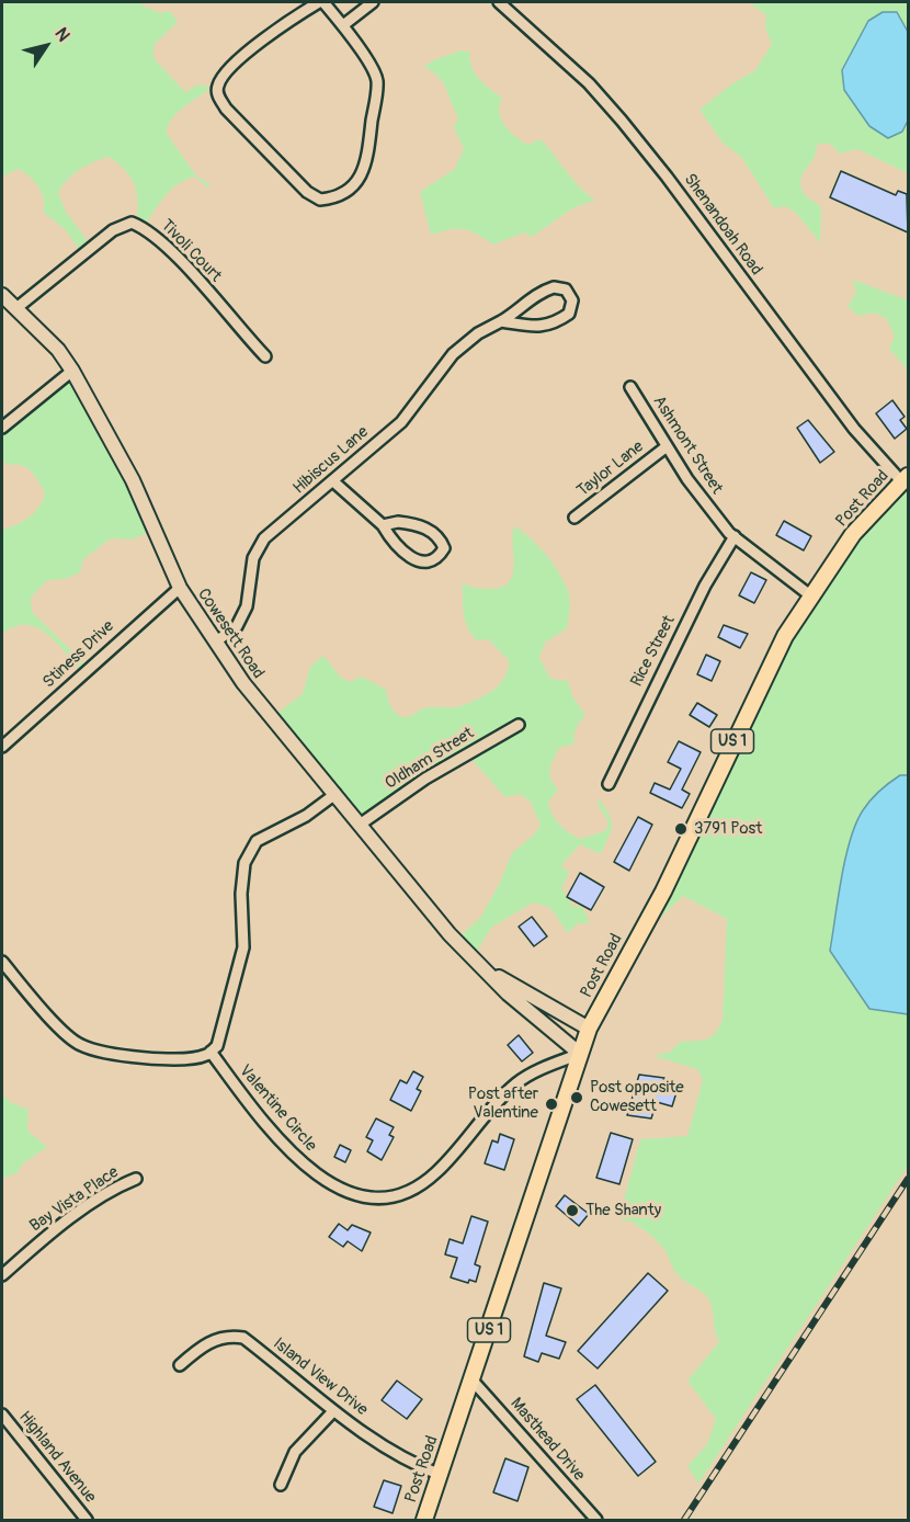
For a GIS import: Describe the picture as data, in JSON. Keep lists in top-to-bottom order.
{
  "streets": {
    "main road": ["Post Road", "Cowesett Road", "US 1"],
    "street": [
      "Shenandoah Road",
      "Tivoli Court",
      "Ashmont Street",
      "Hibiscus Lane",
      "Taylor Lane",
      "Rice Street",
      "Stiness Drive",
      "Oldham Street",
      "Valentine Circle",
      "Bay Vista Place",
      "Island View Drive",
      "Masthead Drive",
      "Highland Avenue"
    ]
  },
  "crossings": [
    ["Shenandoah Road", "Post Road"],
    ["Tivoli Court", "Cowesett Road"],
    ["Ashmont Street", "Taylor Lane"],
    ["Ashmont Street", "Post Road"],
    ["Ashmont Street", "Rice Street"],
    ["Hibiscus Lane", "Cowesett Road"],
    ["Post Road", "Cowesett Road"],
    ["Post Road", "Valentine Circle"],
    ["Post Road", "Island View Drive"],
    ["Post Road", "Masthead Drive"],
    ["Cowesett Road", "Stiness Drive"],
    ["Cowesett Road", "Oldham Street"],
    ["Cowesett Road", "Valentine Circle"]
  ],
  "places": [
    "3791 Post",
    "Post opposite Cowesett",
    "Post after Valentine",
    "The Shanty"
  ],
  "north": "top right"
}
